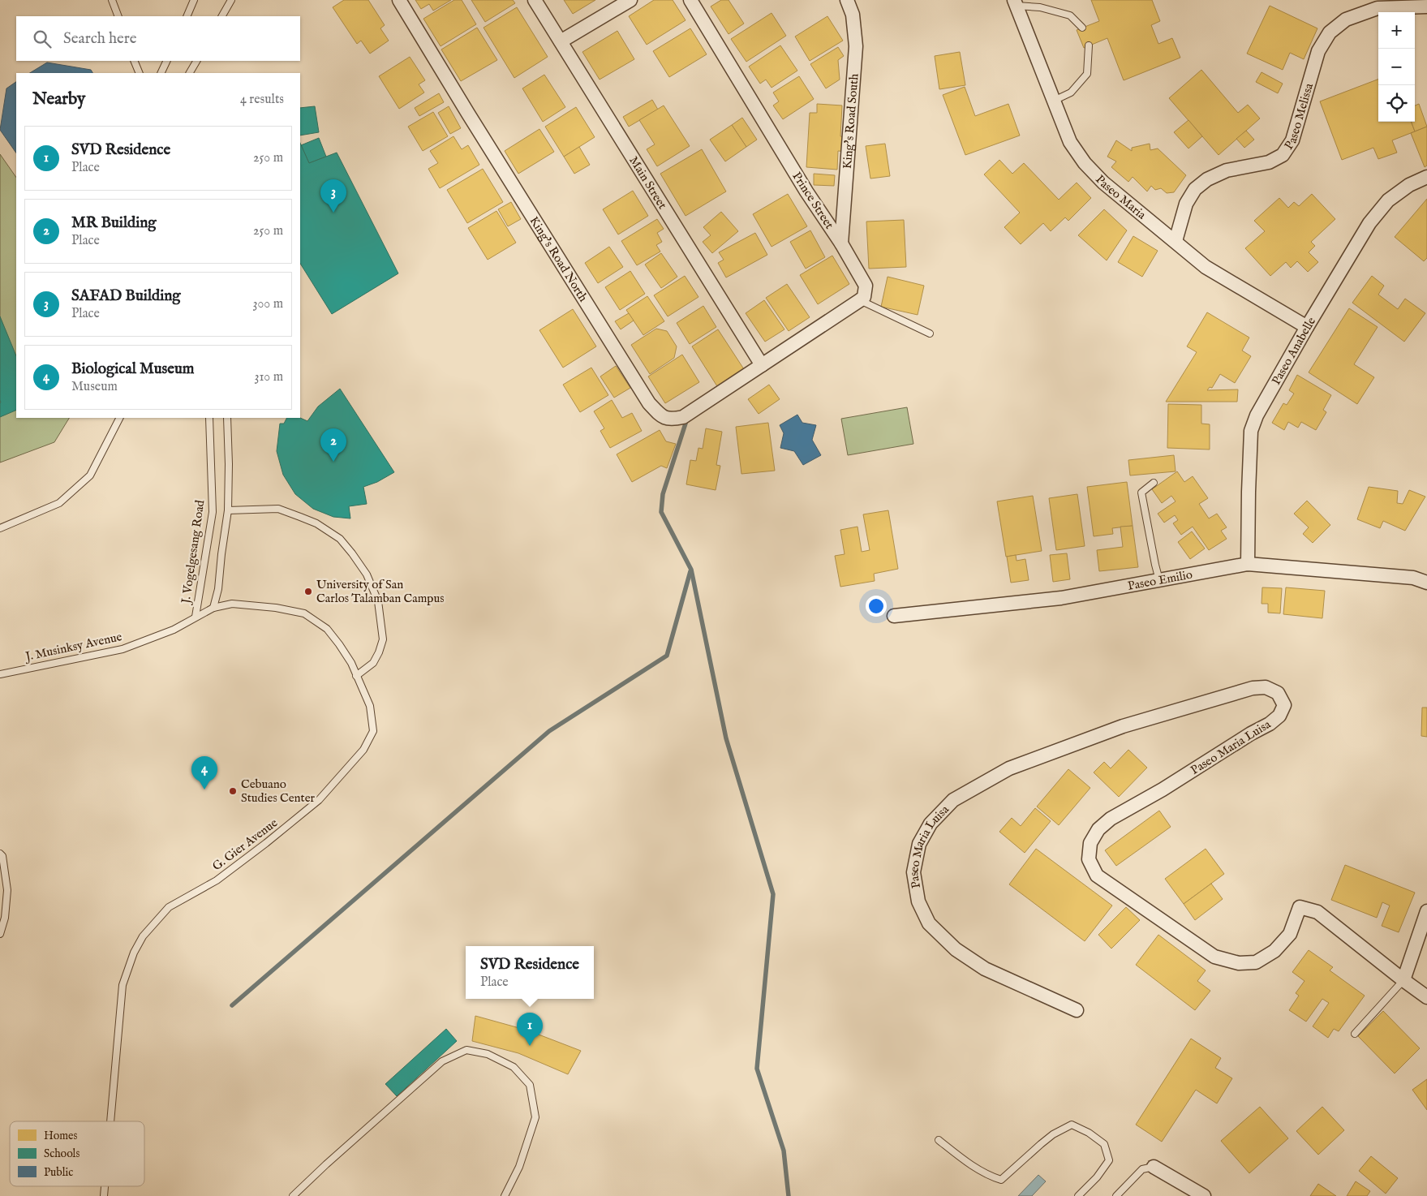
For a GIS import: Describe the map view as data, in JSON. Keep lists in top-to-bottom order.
{
  "streets": {
    "street": [
      "Paseo Melissa",
      "King's Road South",
      "Main Street",
      "Paseo Maria",
      "Prince Street",
      "King's Road North",
      "Paseo Anabelle",
      "Paseo Emilio",
      "Paseo Maria Luisa"
    ],
    "lane": ["J. Vogelgesang Road", "J. Musinksy Avenue", "G. Gier Avenue"]
  },
  "crossings": [
    ["Paseo Melissa", "Paseo Maria"],
    ["King's Road South", "Prince Street"],
    ["Main Street", "King's Road North"],
    ["Paseo Maria", "Paseo Anabelle"],
    ["Paseo Anabelle", "Paseo Emilio"],
    ["J. Vogelgesang Road", "J. Musinksy Avenue"],
    ["J. Vogelgesang Road", "G. Gier Avenue"],
    ["J. Musinksy Avenue", "G. Gier Avenue"]
  ],
  "places": ["University of San Carlos Talamban Campus", "Cebuano Studies Center"],
  "legend": ["Homes", "Schools", "Public"],
  "page": {
    "map_buttons": ["+", "−"],
    "search": "Search here",
    "heading": ["Nearby", "4 results"],
    "list": [
      {
        "mark": "1",
        "name": "SVD Residence",
        "note": "Place",
        "value": "250 m"
      },
      {
        "mark": "2",
        "name": "MR Building",
        "note": "Place",
        "value": "250 m"
      },
      {
        "mark": "3",
        "name": "SAFAD Building",
        "note": "Place",
        "value": "300 m"
      },
      {
        "mark": "4",
        "name": "Biological Museum",
        "note": "Museum",
        "value": "310 m"
      }
    ],
    "pins": [
      "3",
      "2",
      "4",
      "1"
    ],
    "popup": ["SVD Residence", "Place"]
  }
}
